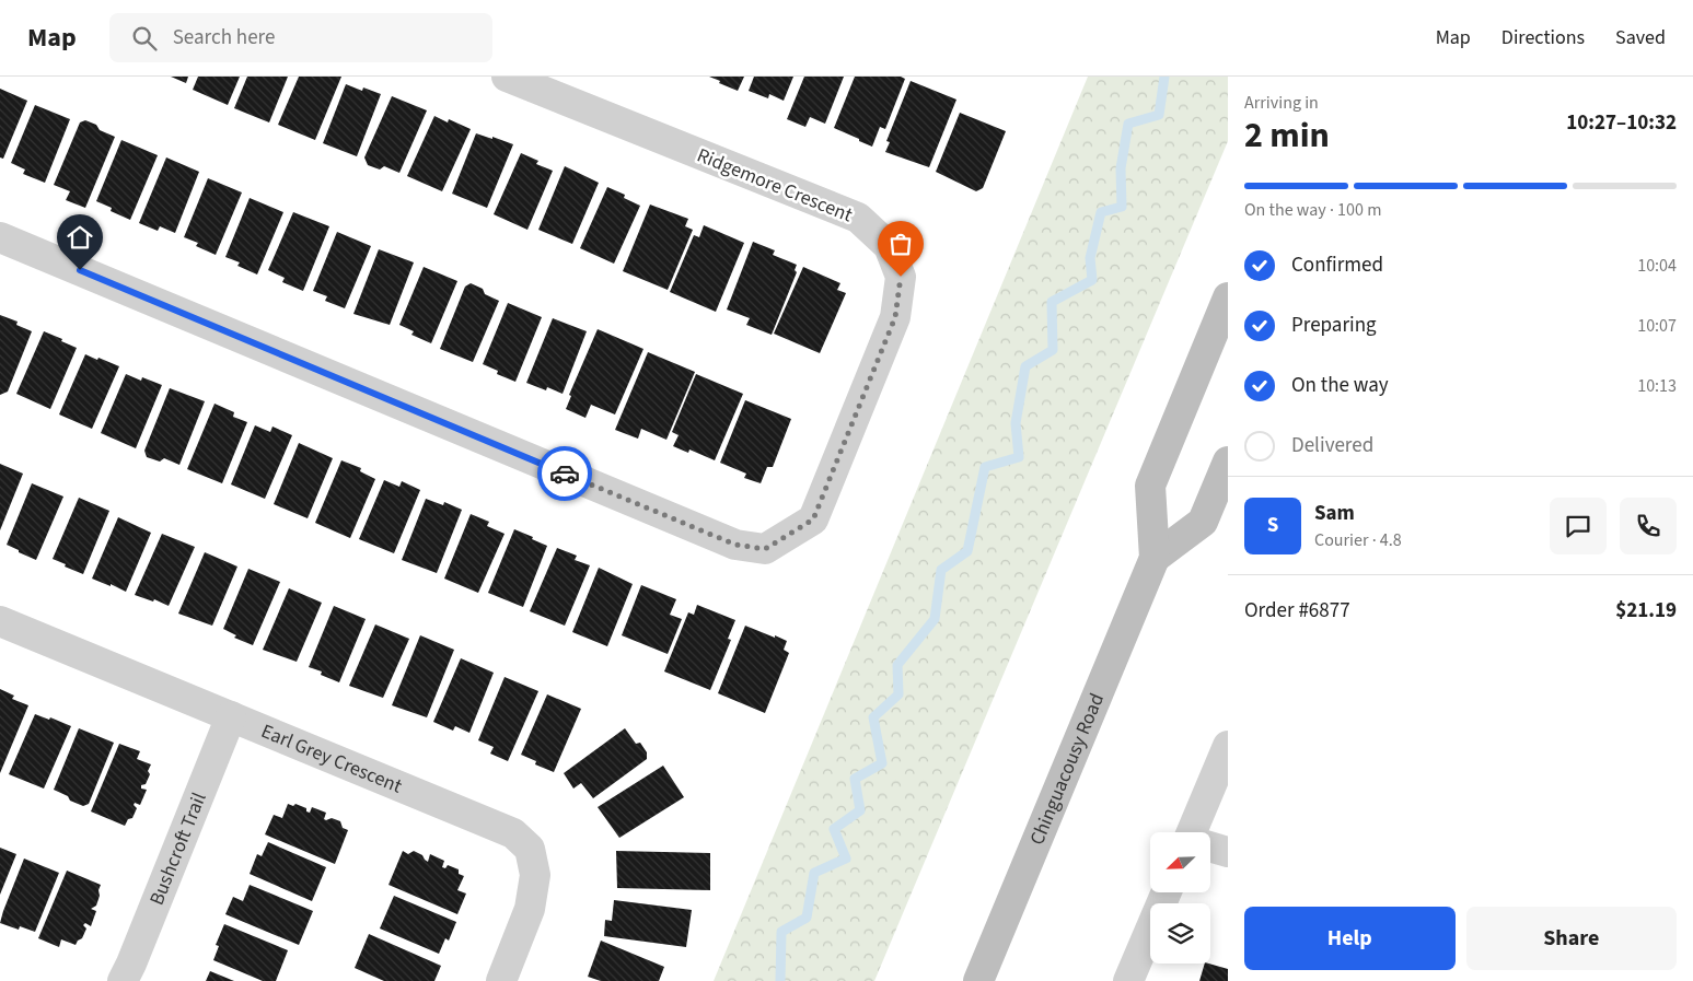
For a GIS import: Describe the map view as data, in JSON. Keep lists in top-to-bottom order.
{
  "streets": {
    "main road": ["Chinguacousy Road"],
    "street": ["Ridgemore Crescent", "Earl Grey Crescent", "Bushcroft Trail"]
  },
  "crossings": [
    ["Earl Grey Crescent", "Bushcroft Trail"]
  ],
  "north": "bottom left",
  "page": {
    "header": "Map",
    "search": "Search here",
    "nav": ["Map", "Directions", "Saved"],
    "heading": ["2 min", "Arriving in", "10:27–10:32"],
    "panel": [
      "Sam",
      "Courier · 4.8",
      "Order #6877",
      "$21.19"
    ],
    "bar": "On the way · 100 m",
    "list": [
      ["Confirmed", "10:04"],
      ["Preparing", "10:07"],
      ["On the way", "10:13"],
      "Delivered"
    ],
    "round": "S",
    "buttons": ["Help", "Share"]
  }
}
